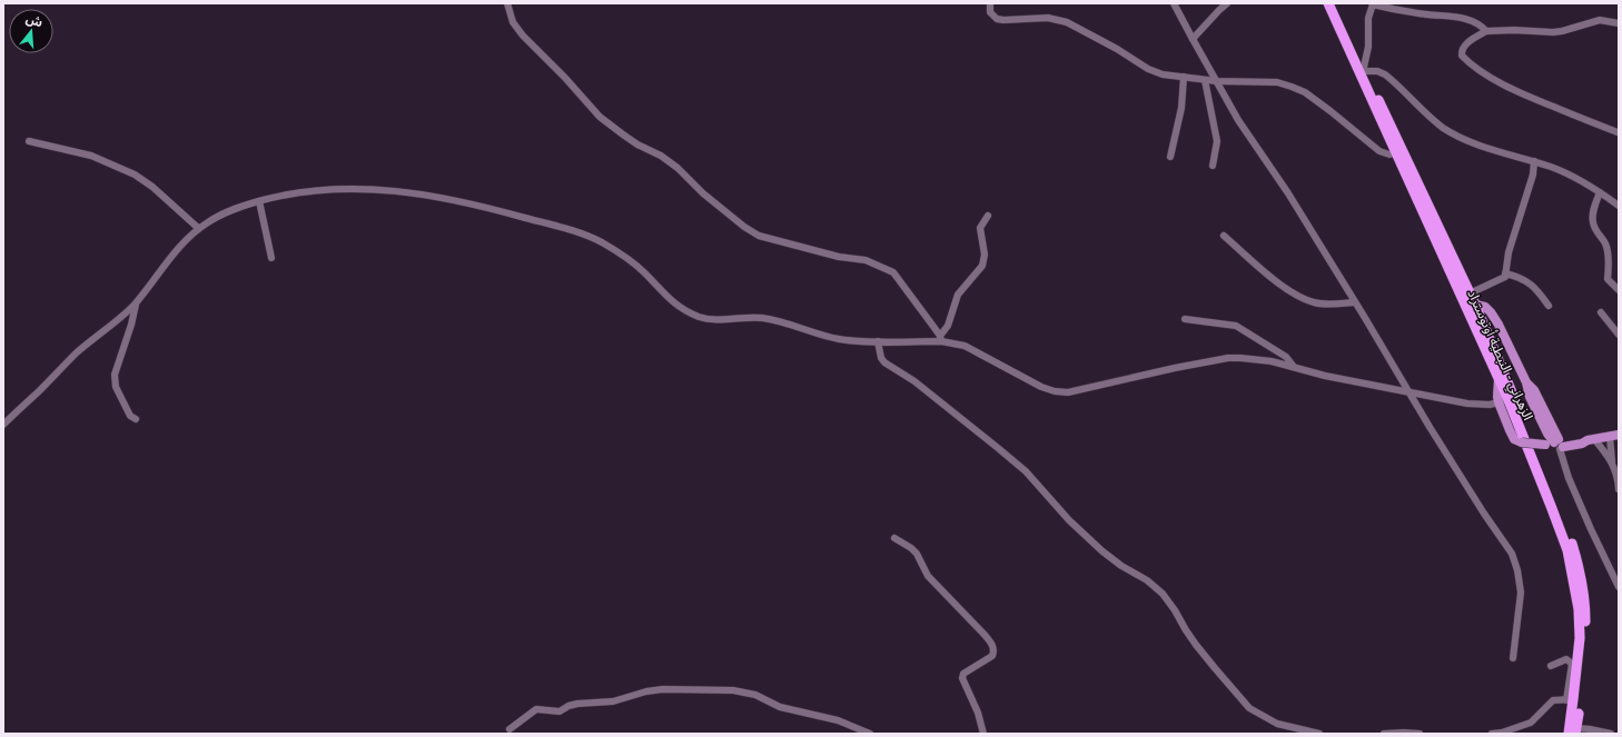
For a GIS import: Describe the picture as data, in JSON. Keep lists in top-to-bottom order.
{
  "streets": {
    "highway": ["الزهراني - النبطية أوتوستراد"]
  },
  "north": "top"
}
